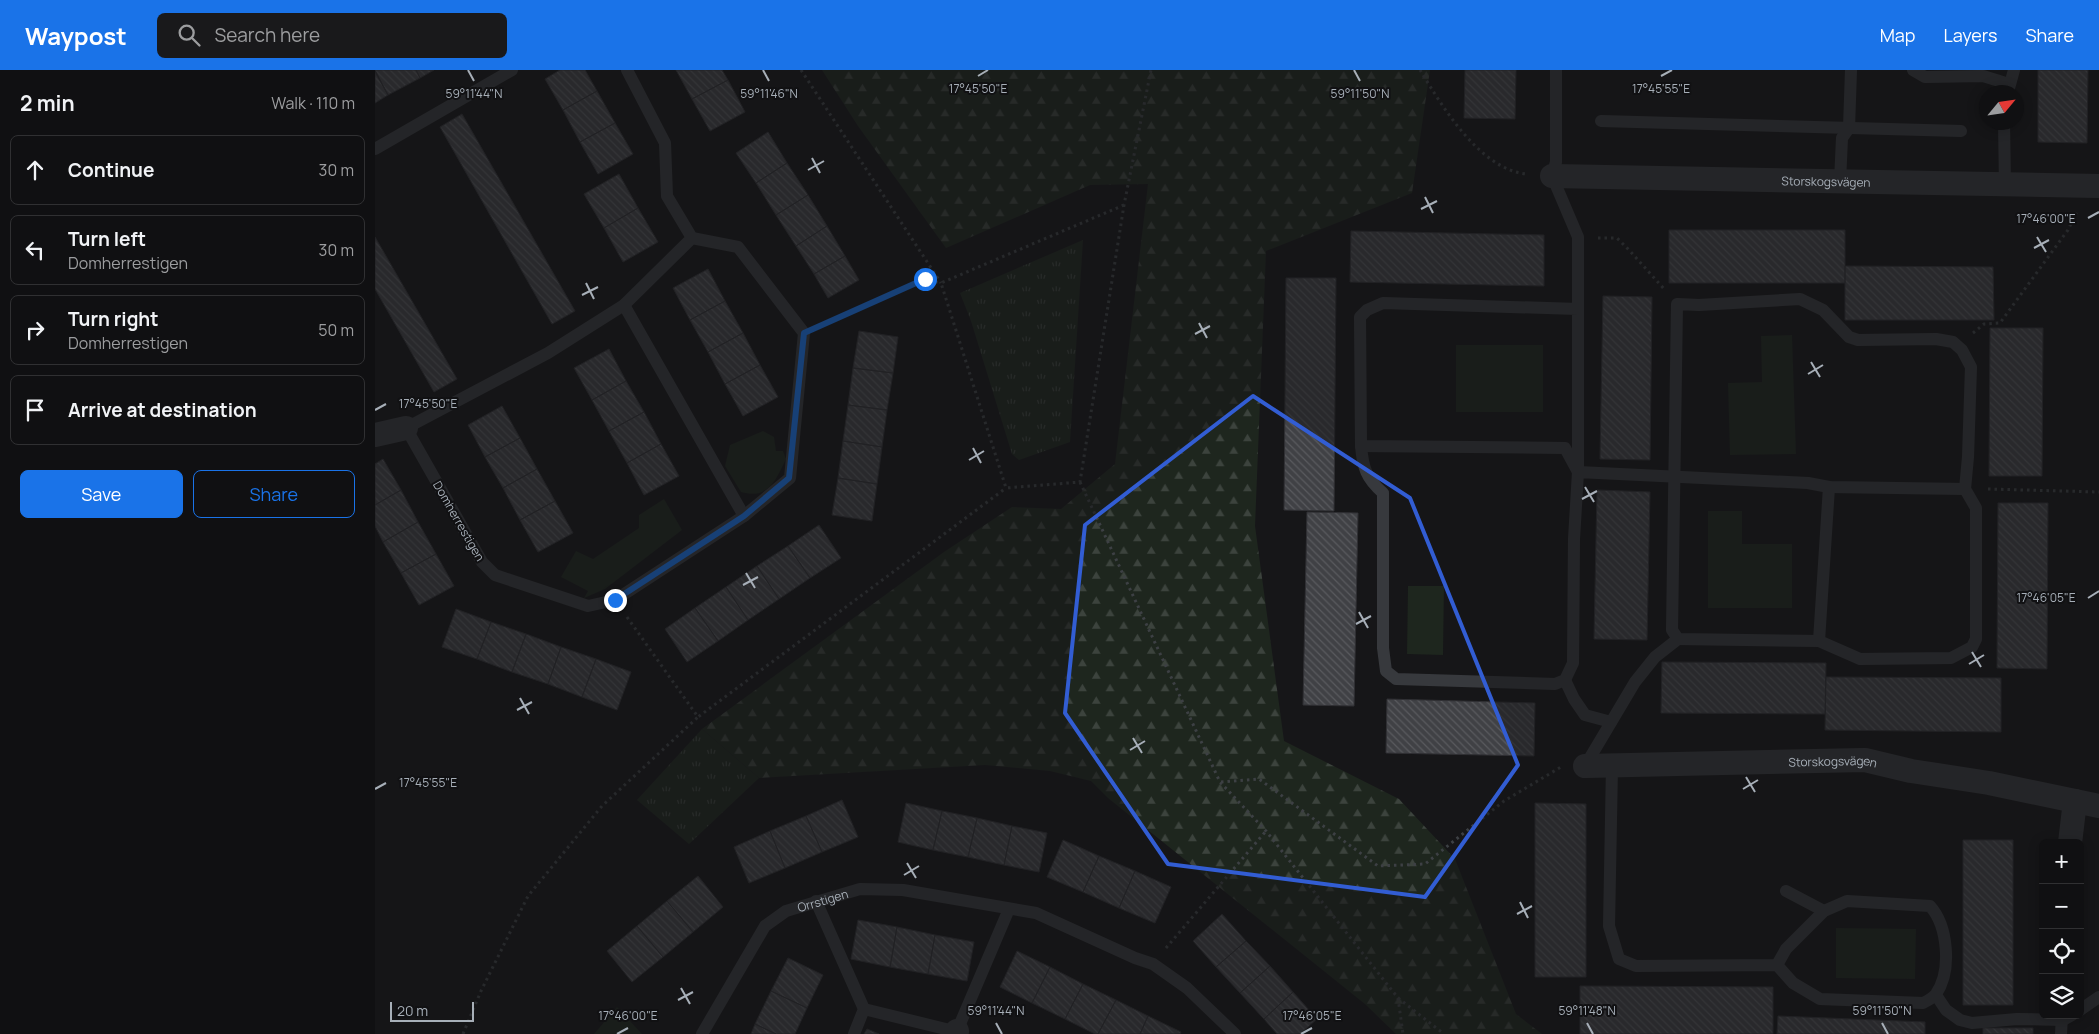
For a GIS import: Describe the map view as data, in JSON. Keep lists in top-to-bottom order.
{
  "streets": {
    "street": ["Storskogsvägen"],
    "lane": ["Domherrestigen", "Orrstigen"]
  },
  "scale_bar": "20 m",
  "north": "top right",
  "page": {
    "header": "Waypost",
    "search": "Search here",
    "nav": ["Map", "Layers", "Share"],
    "heading": ["2 min", "Walk · 110 m"],
    "list": [
      ["Continue", "30 m"],
      ["Turn left", "Domherrestigen", "30 m"],
      ["Turn right", "Domherrestigen", "50 m"],
      "Arrive at destination"
    ],
    "buttons": ["Save", "Share"],
    "map_buttons": ["+", "−"],
    "scale": "20 m"
  },
  "coordinates": [
    "17°45'50\"E",
    "17°45'55\"E",
    "59°11'44\"N",
    "59°11'46\"N",
    "59°11'50\"N",
    "17°46'00\"E",
    "17°46'05\"E",
    "59°11'48\"N"
  ]
}
